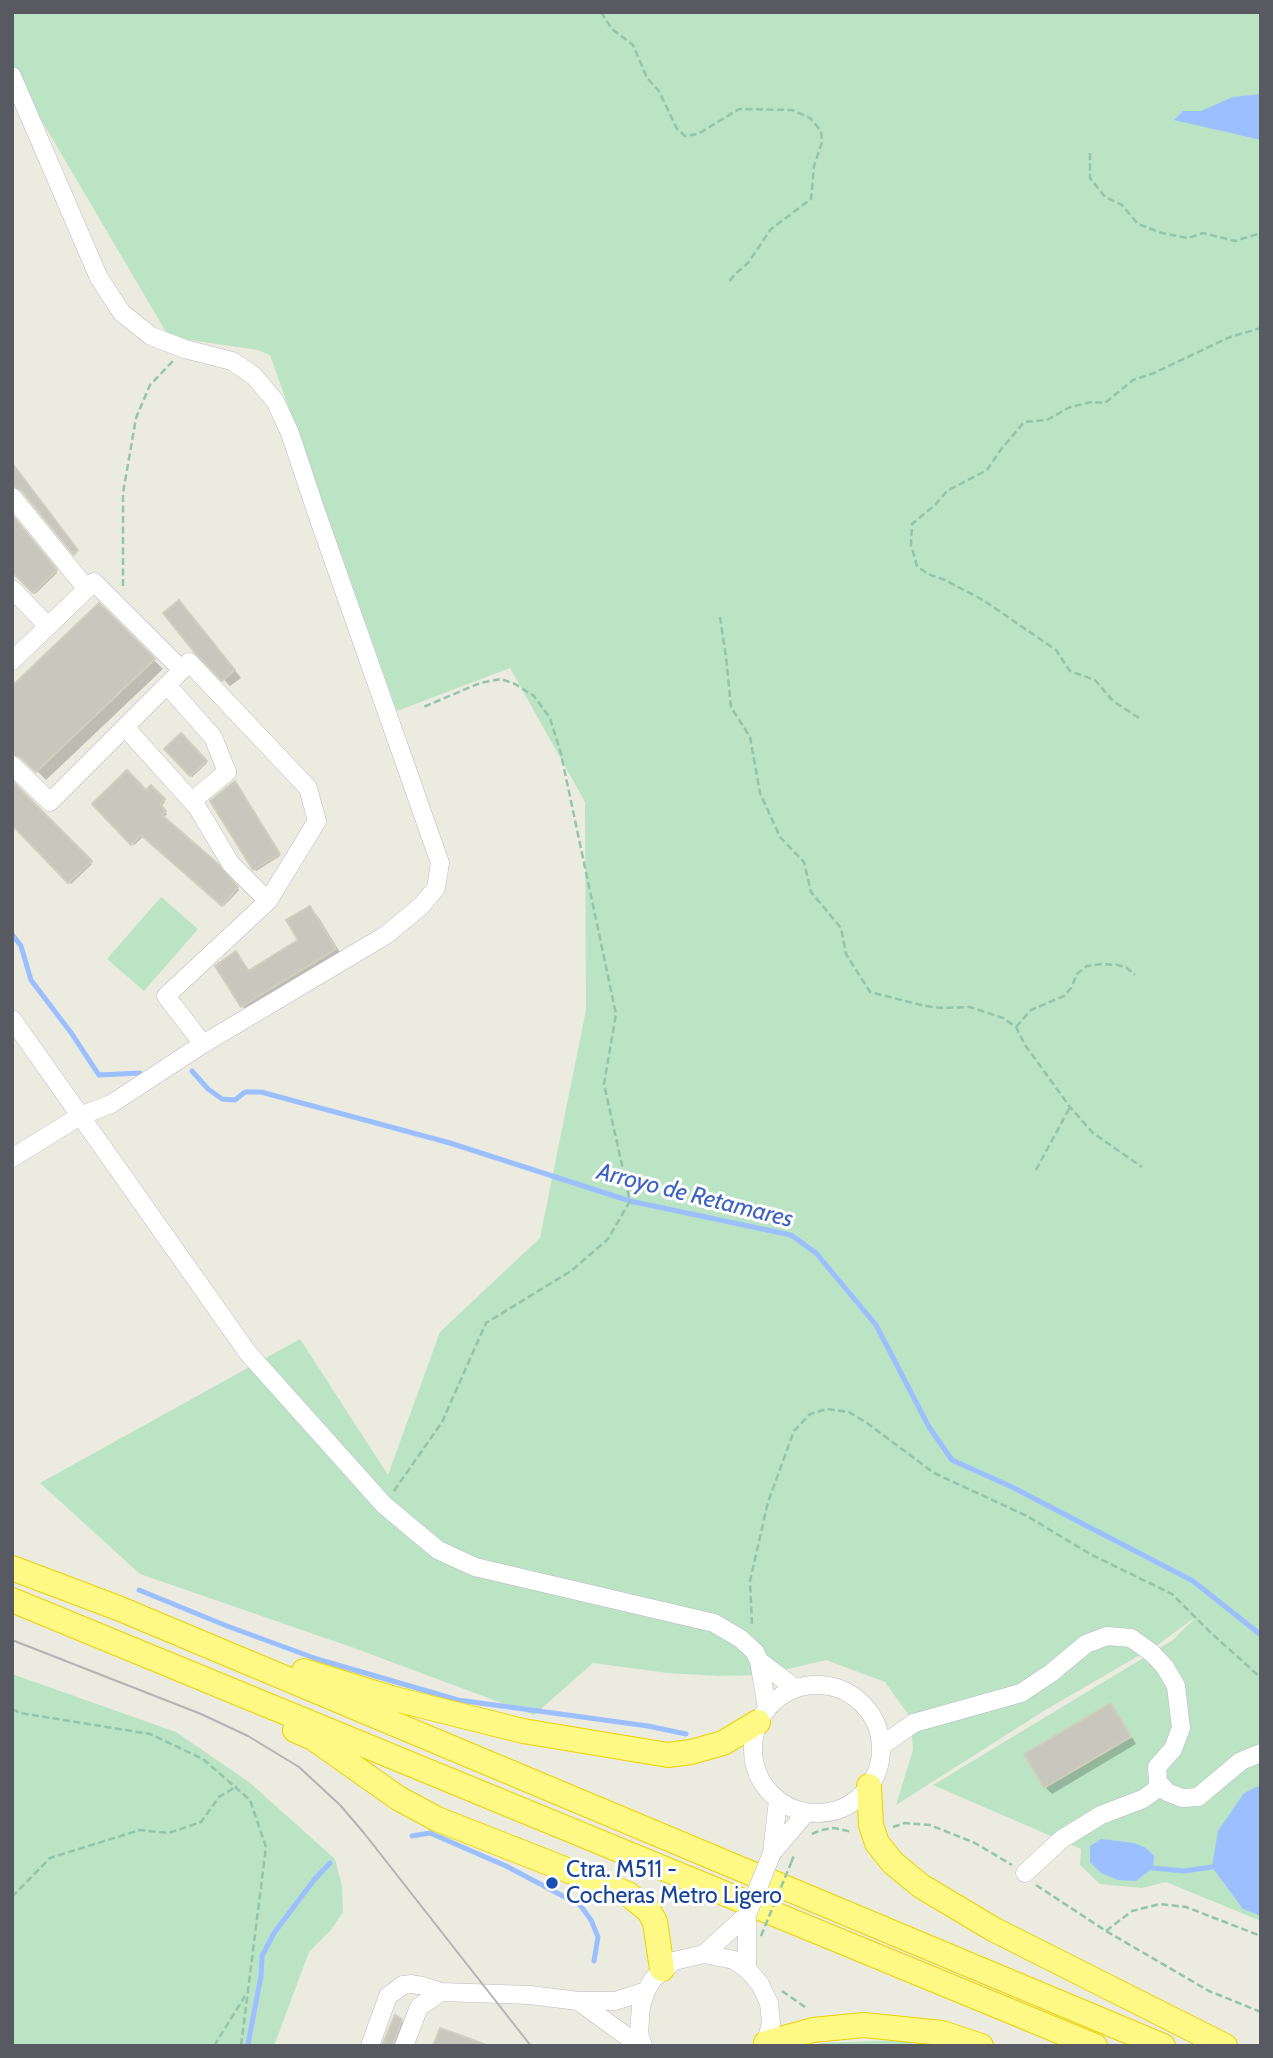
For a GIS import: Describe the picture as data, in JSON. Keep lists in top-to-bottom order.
{
  "water": ["Arroyo de Retamares"],
  "places": ["Ctra. M511 - Cocheras Metro Ligero"]
}
